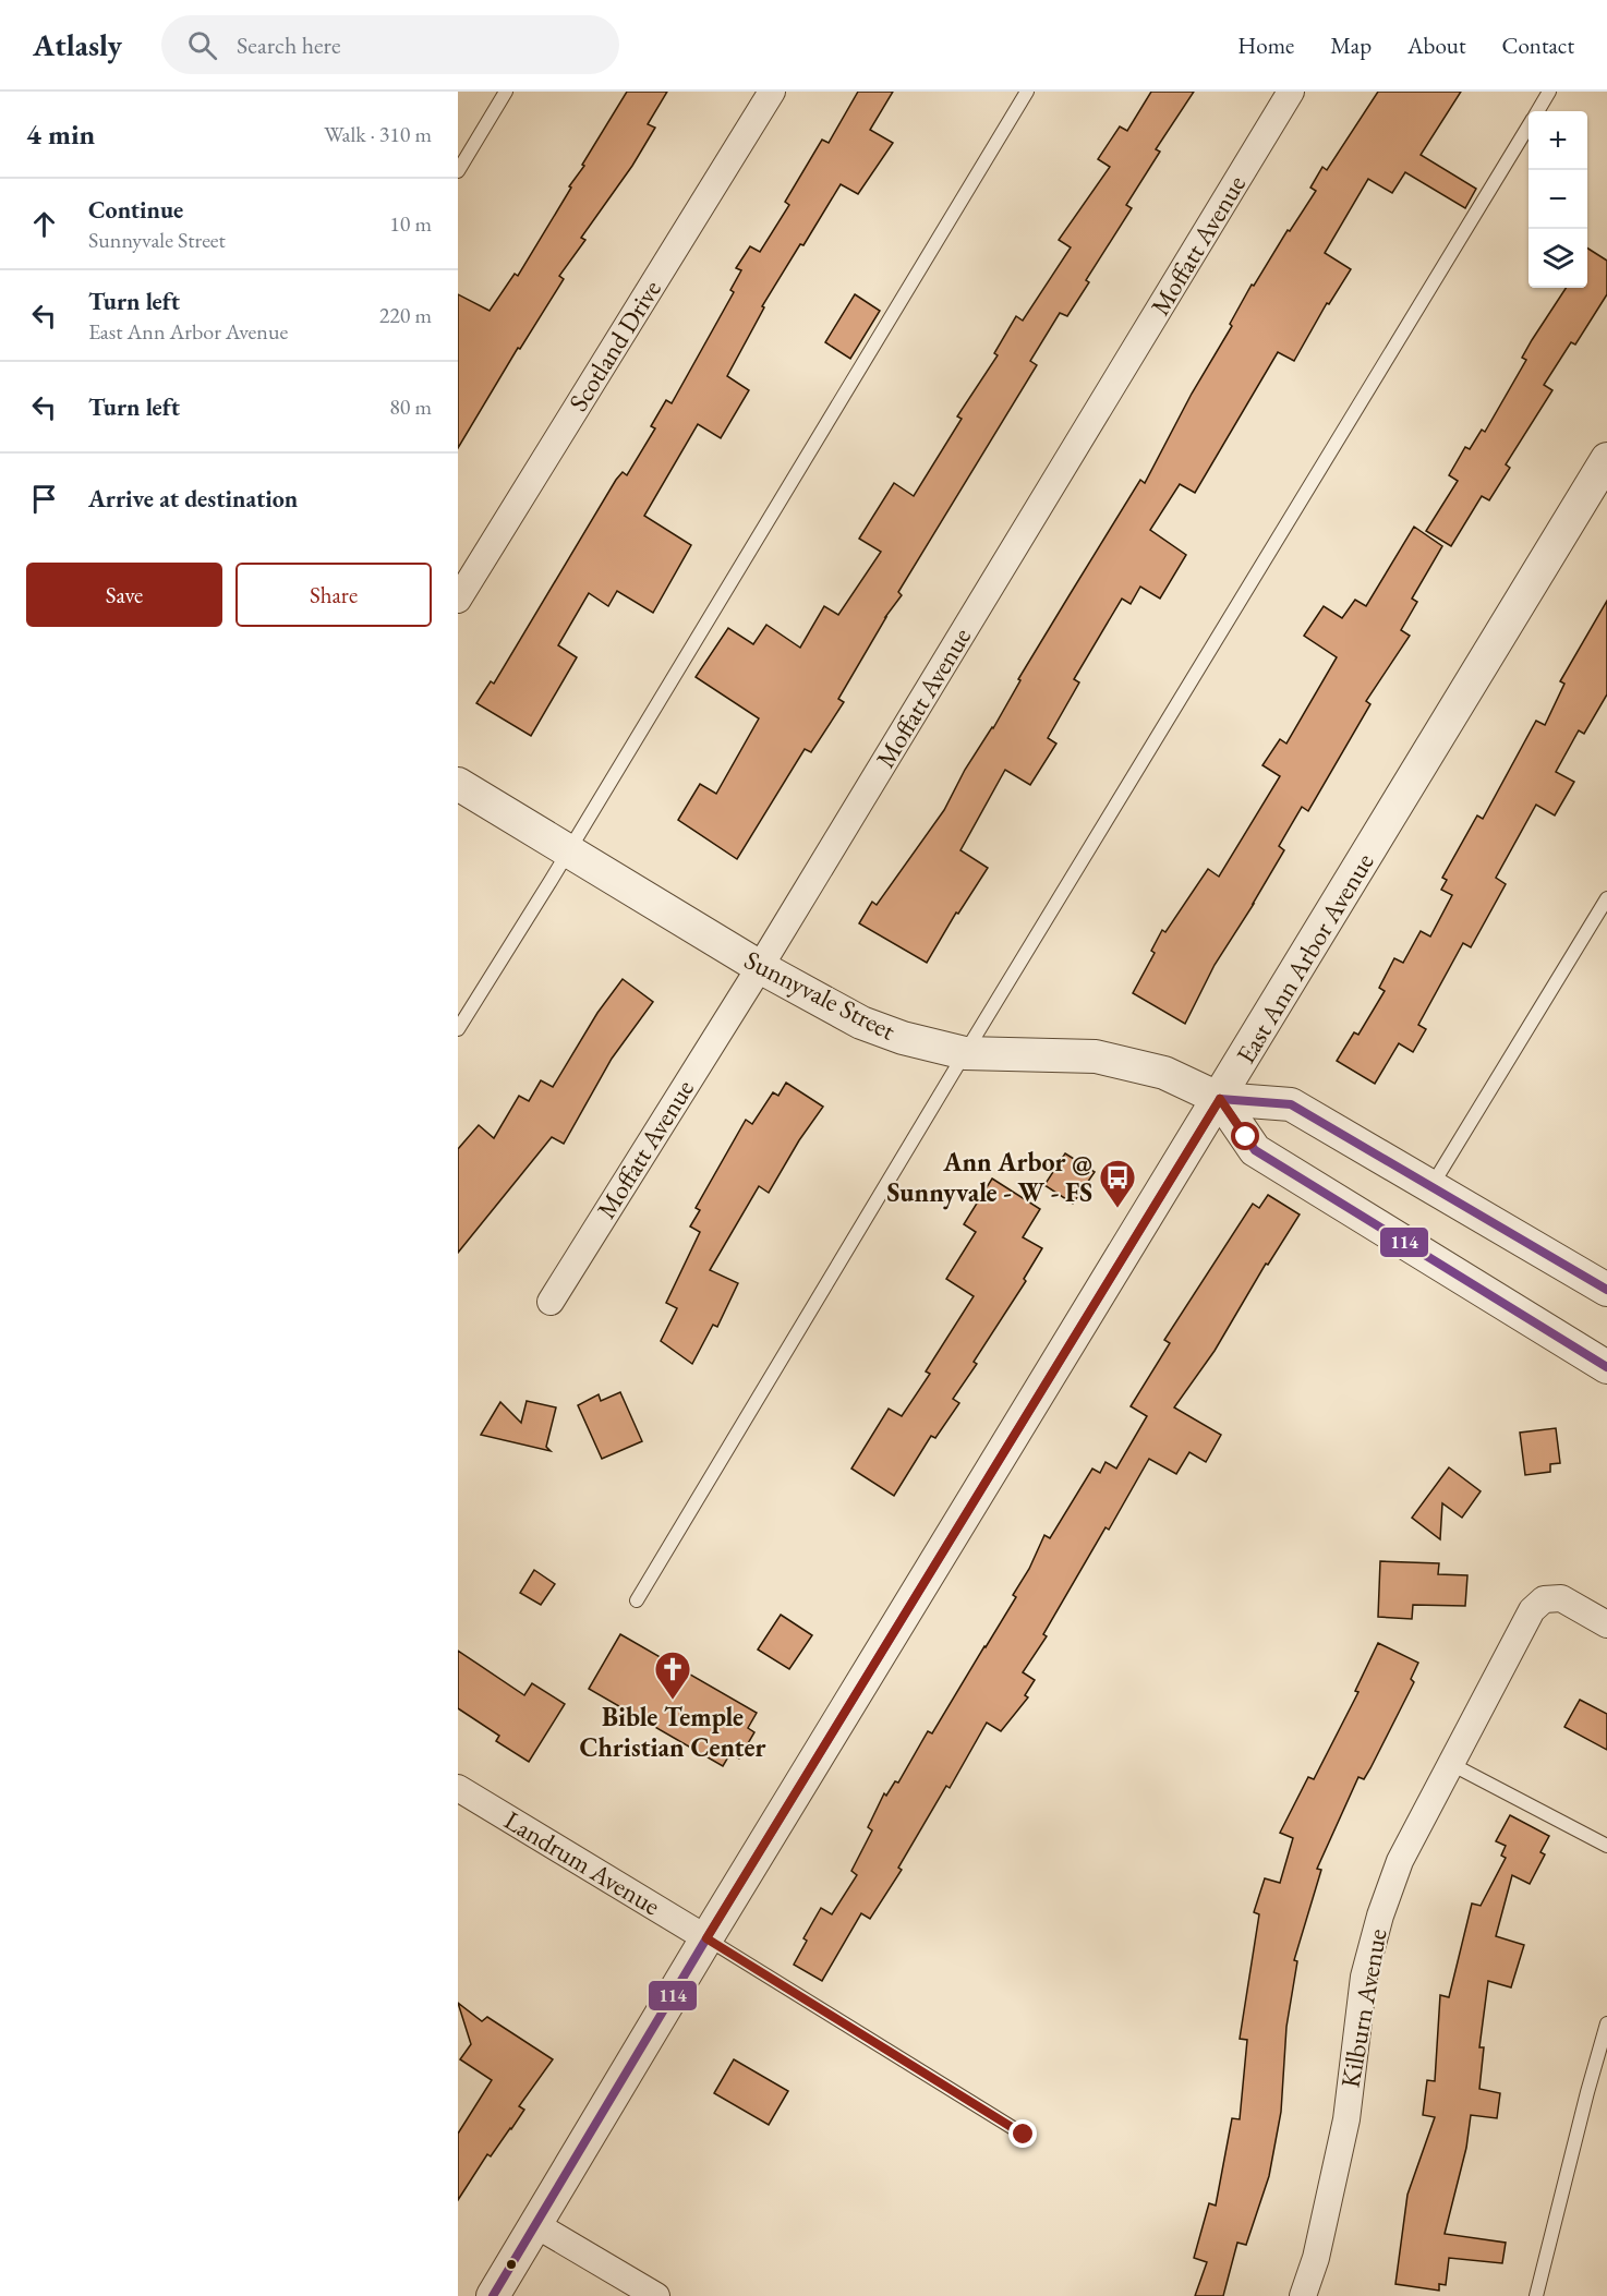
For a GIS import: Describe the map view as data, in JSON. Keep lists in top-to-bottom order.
{
  "streets": {
    "street": [
      "Moffatt Avenue",
      "Scotland Drive",
      "East Ann Arbor Avenue",
      "Sunnyvale Street",
      "Landrum Avenue",
      "Kilburn Avenue"
    ]
  },
  "crossings": [
    ["Moffatt Avenue", "Sunnyvale Street"],
    ["East Ann Arbor Avenue", "Sunnyvale Street"],
    ["East Ann Arbor Avenue", "Landrum Avenue"]
  ],
  "places": {
    "bus stop": ["Ann Arbor @ Sunnyvale - W - FS"],
    "church": ["Bible Temple Christian Center"]
  },
  "lines": ["transit line 114"],
  "page": {
    "header": "Atlasly",
    "search": "Search here",
    "nav": [
      "Home",
      "Map",
      "About",
      "Contact"
    ],
    "heading": ["4 min", "Walk · 310 m"],
    "map_buttons": ["+", "−"],
    "list": [
      ["Continue", "Sunnyvale Street", "10 m"],
      ["Turn left", "East Ann Arbor Avenue", "220 m"],
      ["Turn left", "80 m"],
      "Arrive at destination"
    ],
    "buttons": ["Save", "Share"]
  }
}
